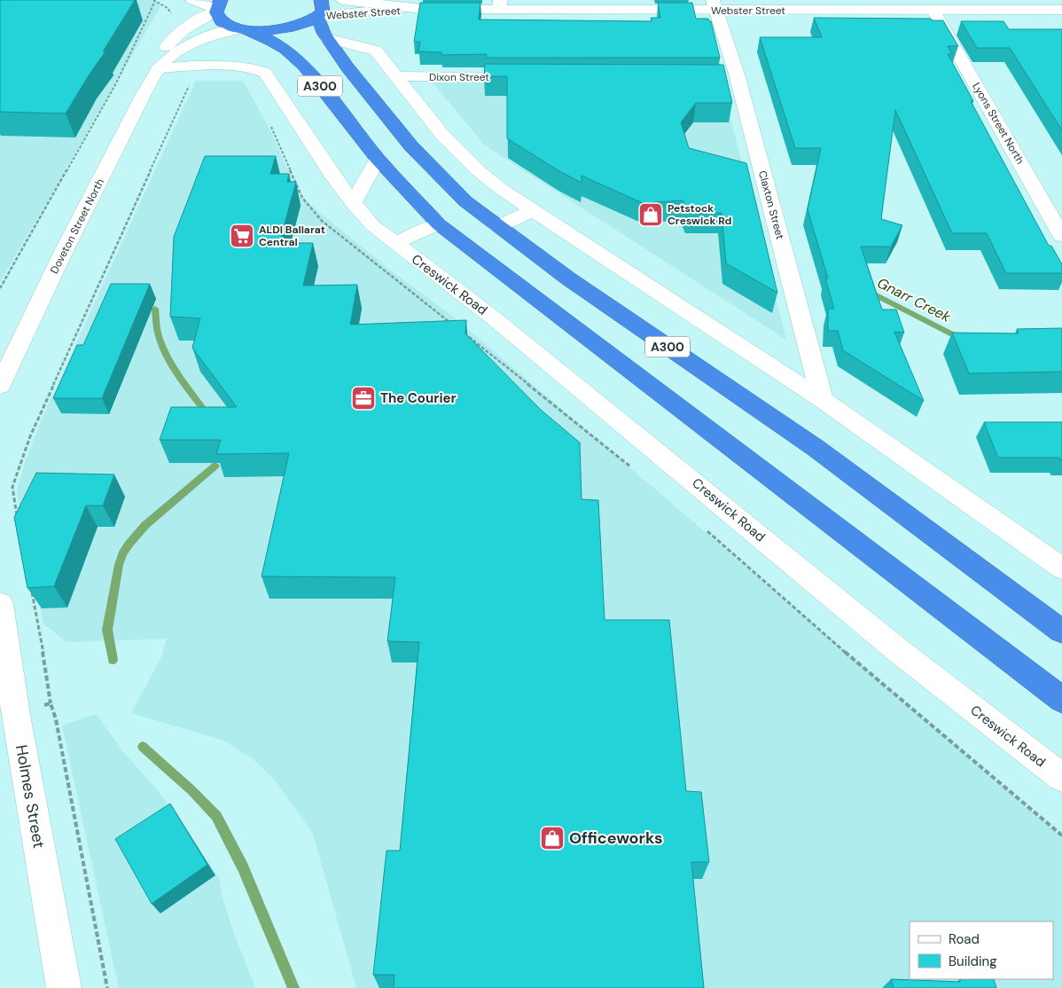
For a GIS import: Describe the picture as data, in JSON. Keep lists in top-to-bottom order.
{
  "streets": {
    "highway": ["A300"],
    "street": [
      "Webster Street",
      "Dixon Street",
      "Lyons Street North",
      "Claxton Street",
      "Doveton Street North",
      "Creswick Road",
      "Holmes Street"
    ]
  },
  "crossings": [
    ["Webster Street", "A300"],
    ["Webster Street", "Lyons Street North"],
    ["Webster Street", "Claxton Street"],
    ["A300", "Doveton Street North"],
    ["A300", "Creswick Road"],
    ["Doveton Street North", "Creswick Road"]
  ],
  "water": ["Gnarr Creek"],
  "places": {
    "shop": ["Petstock Creswick Rd", "Officeworks"],
    "supermarket": ["ALDI Ballarat Central"],
    "office": ["The Courier"]
  },
  "legend": ["Road", "Building"]
}
